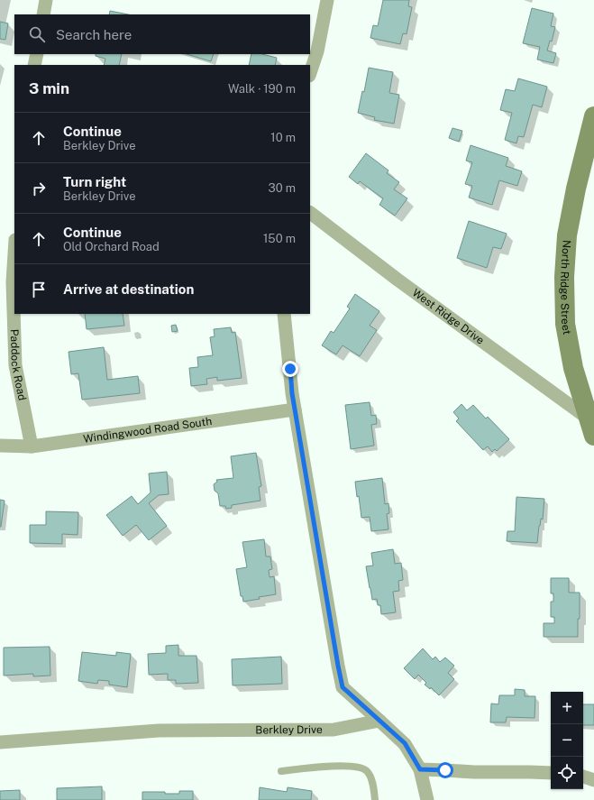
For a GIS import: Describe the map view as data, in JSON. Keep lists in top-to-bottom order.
{
  "streets": {
    "street": [
      "North Ridge Street",
      "West Ridge Drive",
      "Paddock Road",
      "Windingwood Road South",
      "Berkley Drive"
    ]
  },
  "crossings": [
    ["North Ridge Street", "West Ridge Drive"],
    ["Paddock Road", "Windingwood Road South"]
  ],
  "page": {
    "search": "Search here",
    "heading": ["3 min", "Walk · 190 m"],
    "list": [
      ["Continue", "Berkley Drive", "10 m"],
      ["Turn right", "Berkley Drive", "30 m"],
      ["Continue", "Old Orchard Road", "150 m"],
      "Arrive at destination"
    ],
    "map_buttons": ["+", "−"]
  }
}
